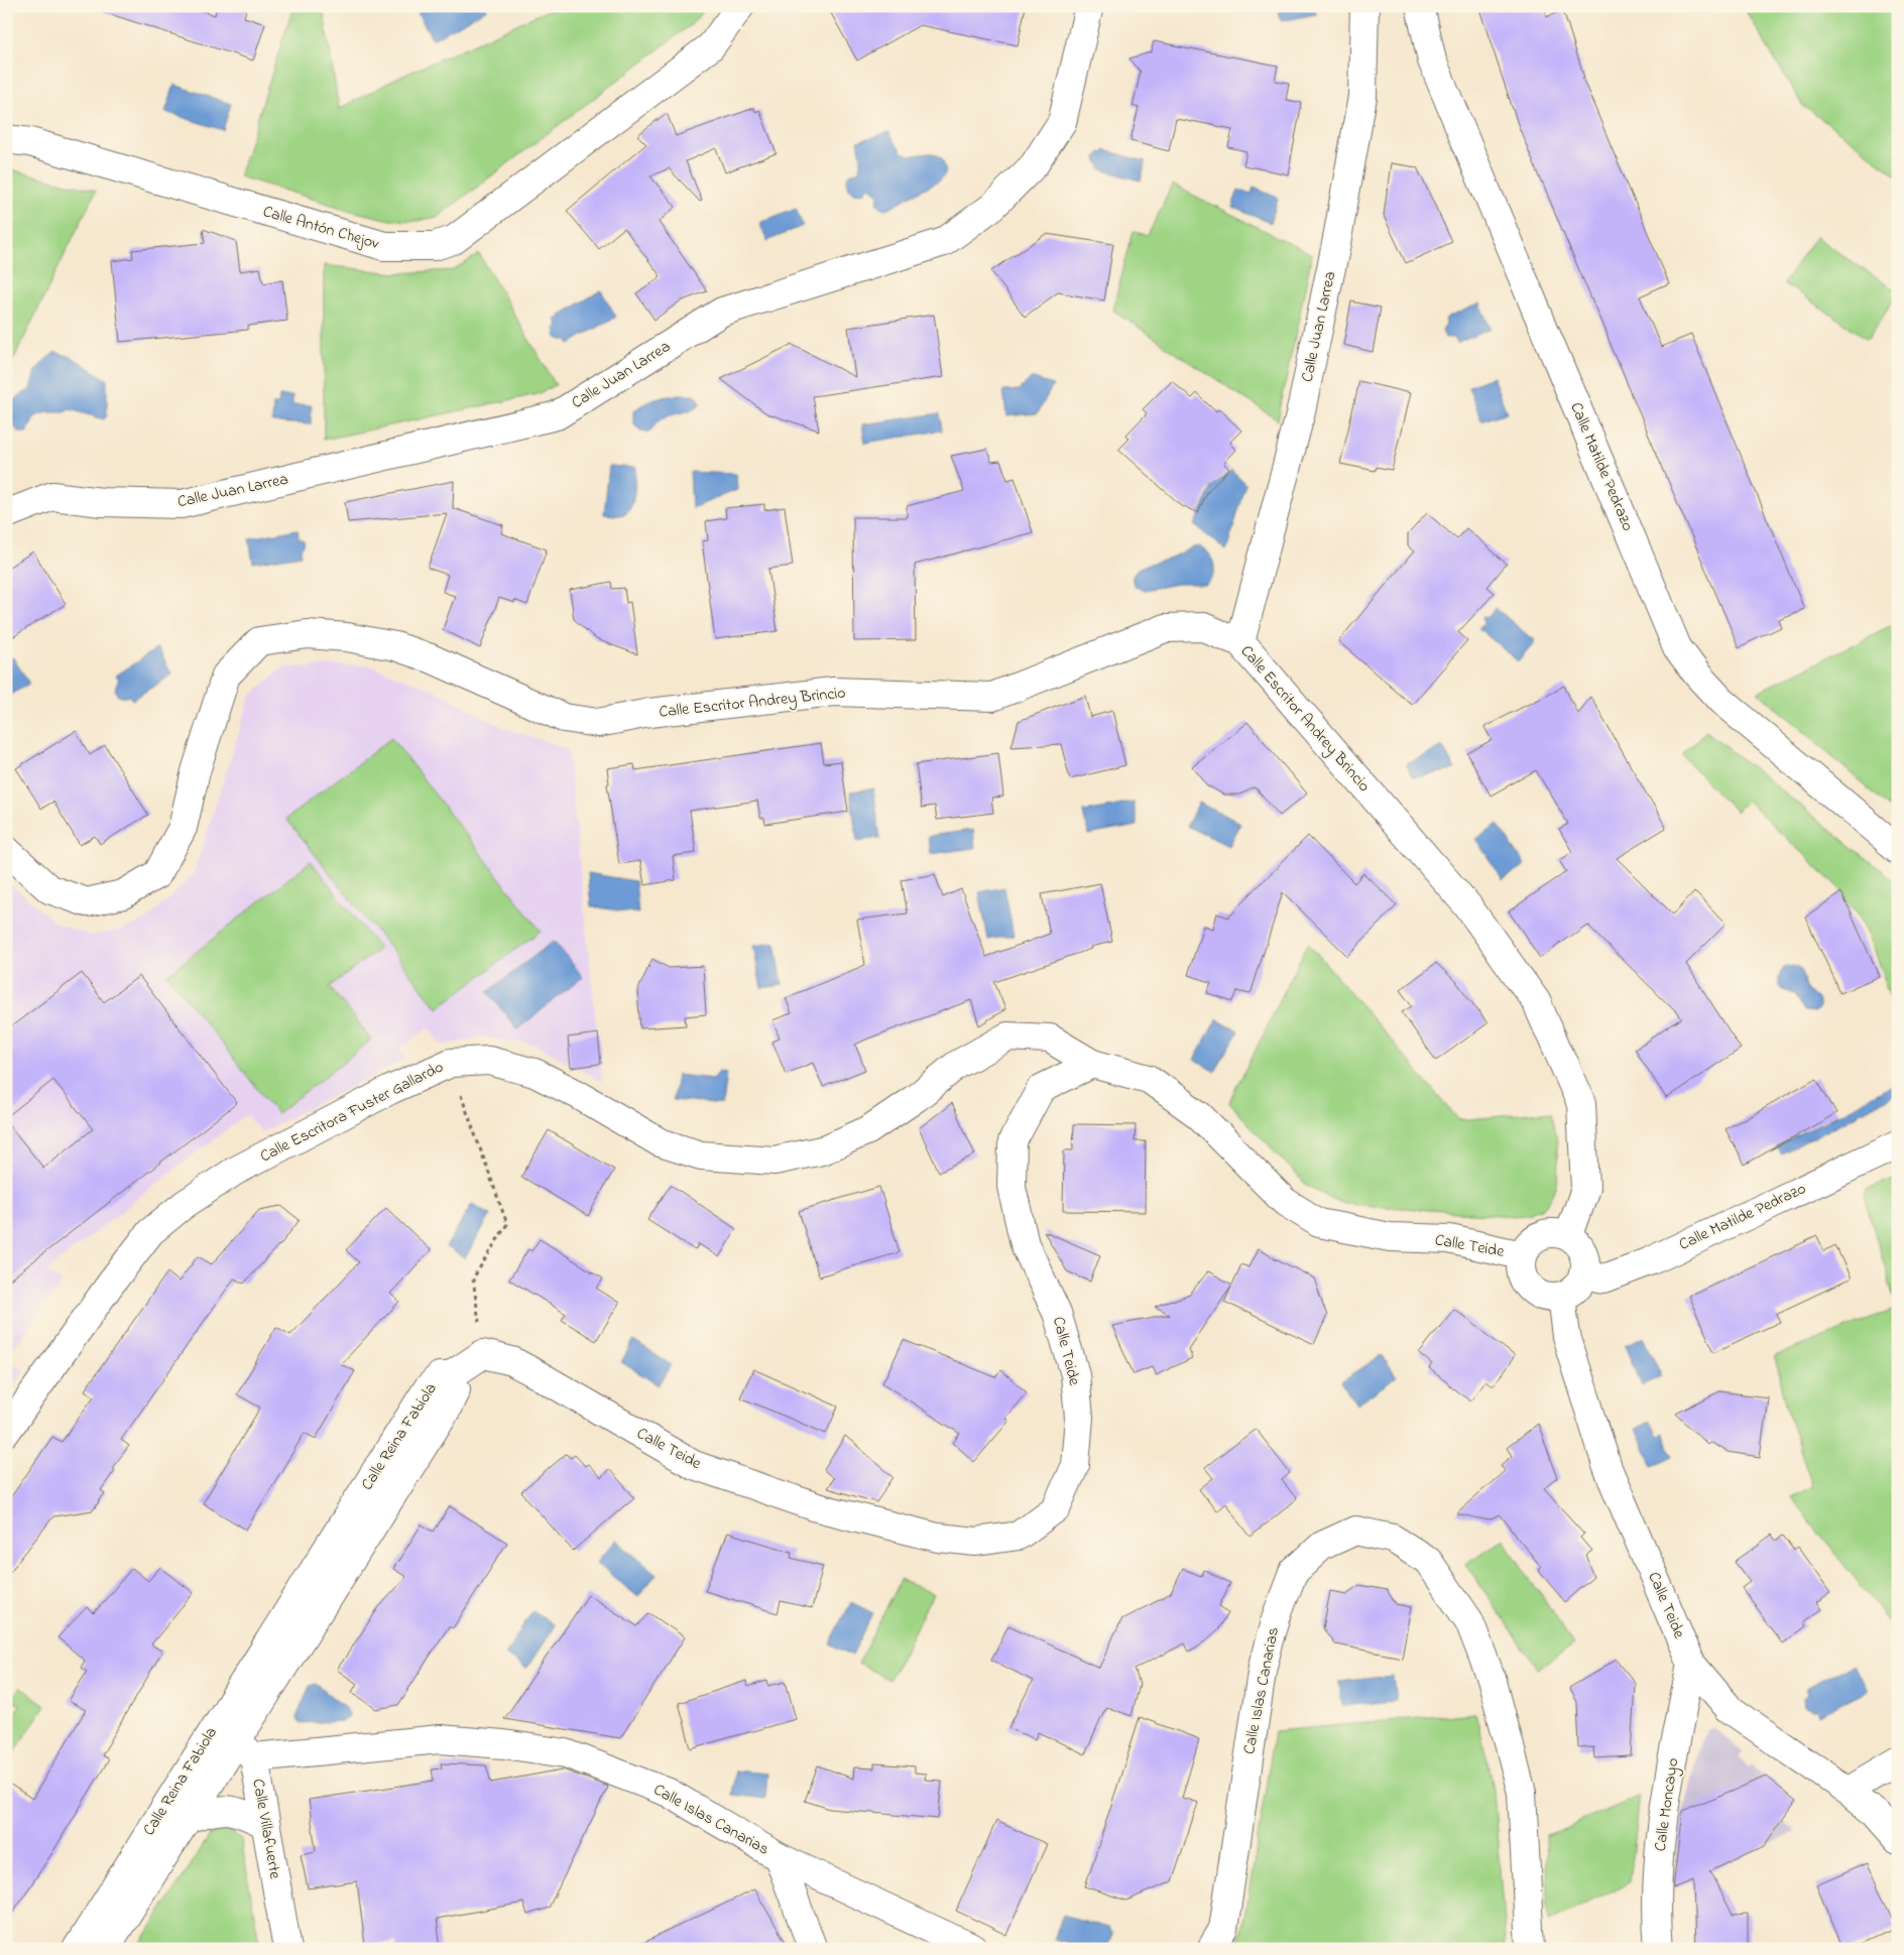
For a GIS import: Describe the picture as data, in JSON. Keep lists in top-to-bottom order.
{
  "streets": {
    "street": [
      "Calle Antón Chejov",
      "Calle Juan Larrea",
      "Calle Matilde Pedrazo",
      "Calle Escritor Andrey Brincio",
      "Calle Escritora Fuster Gallardo",
      "Calle Teide",
      "Calle Reina Fabiola",
      "Calle Islas Canarias",
      "Calle Moncayo",
      "Calle Villafuerte"
    ]
  },
  "crossings": [
    ["Calle Juan Larrea", "Calle Escritor Andrey Brincio"],
    ["Calle Matilde Pedrazo", "Calle Escritor Andrey Brincio"],
    ["Calle Matilde Pedrazo", "Calle Teide"],
    ["Calle Escritor Andrey Brincio", "Calle Teide"],
    ["Calle Escritora Fuster Gallardo", "Calle Teide"],
    ["Calle Teide", "Calle Moncayo"],
    ["Calle Reina Fabiola", "Calle Islas Canarias"],
    ["Calle Reina Fabiola", "Calle Villafuerte"],
    ["Calle Islas Canarias", "Calle Villafuerte"]
  ]
}
